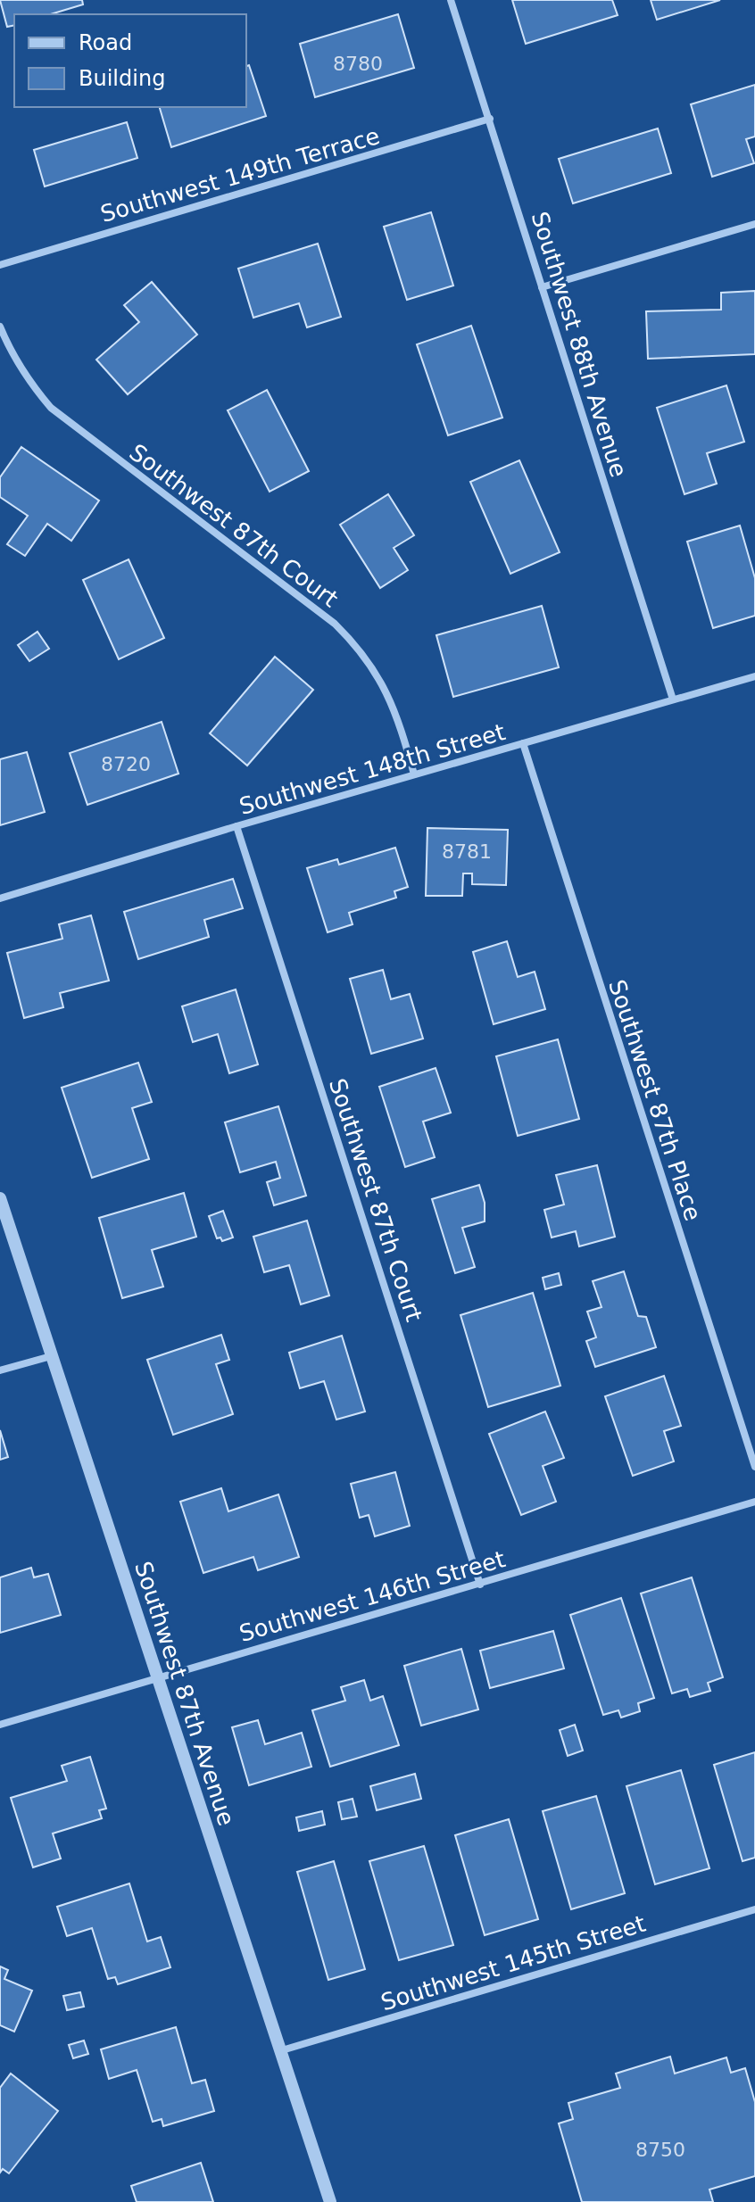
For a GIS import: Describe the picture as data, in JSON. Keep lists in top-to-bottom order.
{
  "streets": {
    "street": [
      "Southwest 149th Terrace",
      "Southwest 88th Avenue",
      "Southwest 87th Court",
      "Southwest 148th Street",
      "Southwest 87th Place",
      "Southwest 146th Street",
      "Southwest 87th Avenue",
      "Southwest 145th Street"
    ]
  },
  "crossings": [
    ["Southwest 149th Terrace", "Southwest 88th Avenue"],
    ["Southwest 88th Avenue", "Southwest 148th Street"],
    ["Southwest 87th Court", "Southwest 148th Street"],
    ["Southwest 87th Court", "Southwest 146th Street"],
    ["Southwest 148th Street", "Southwest 87th Place"],
    ["Southwest 146th Street", "Southwest 87th Avenue"],
    ["Southwest 87th Avenue", "Southwest 145th Street"]
  ],
  "house_numbers": [
    "8780",
    "8720",
    "8781",
    "8750"
  ],
  "legend": ["Road", "Building"]
}
